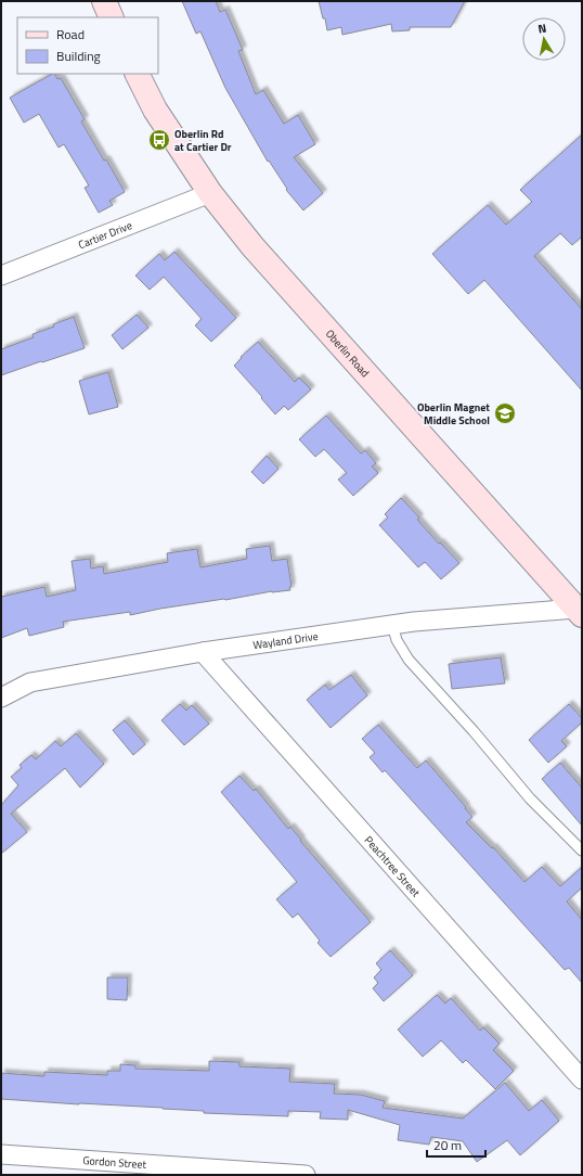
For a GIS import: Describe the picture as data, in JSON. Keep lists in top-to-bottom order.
{
  "streets": {
    "main road": ["Oberlin Road"],
    "street": [
      "Cartier Drive",
      "Wayland Drive",
      "Peachtree Street",
      "Gordon Street"
    ]
  },
  "crossings": [
    ["Cartier Drive", "Oberlin Road"],
    ["Oberlin Road", "Wayland Drive"],
    ["Wayland Drive", "Peachtree Street"]
  ],
  "places": {
    "bus stop": ["Oberlin Rd at Cartier Dr"],
    "school or university": ["Oberlin Magnet Middle School"]
  },
  "legend": ["Road", "Building"],
  "scale_bar": "20 m",
  "north": "top"
}
